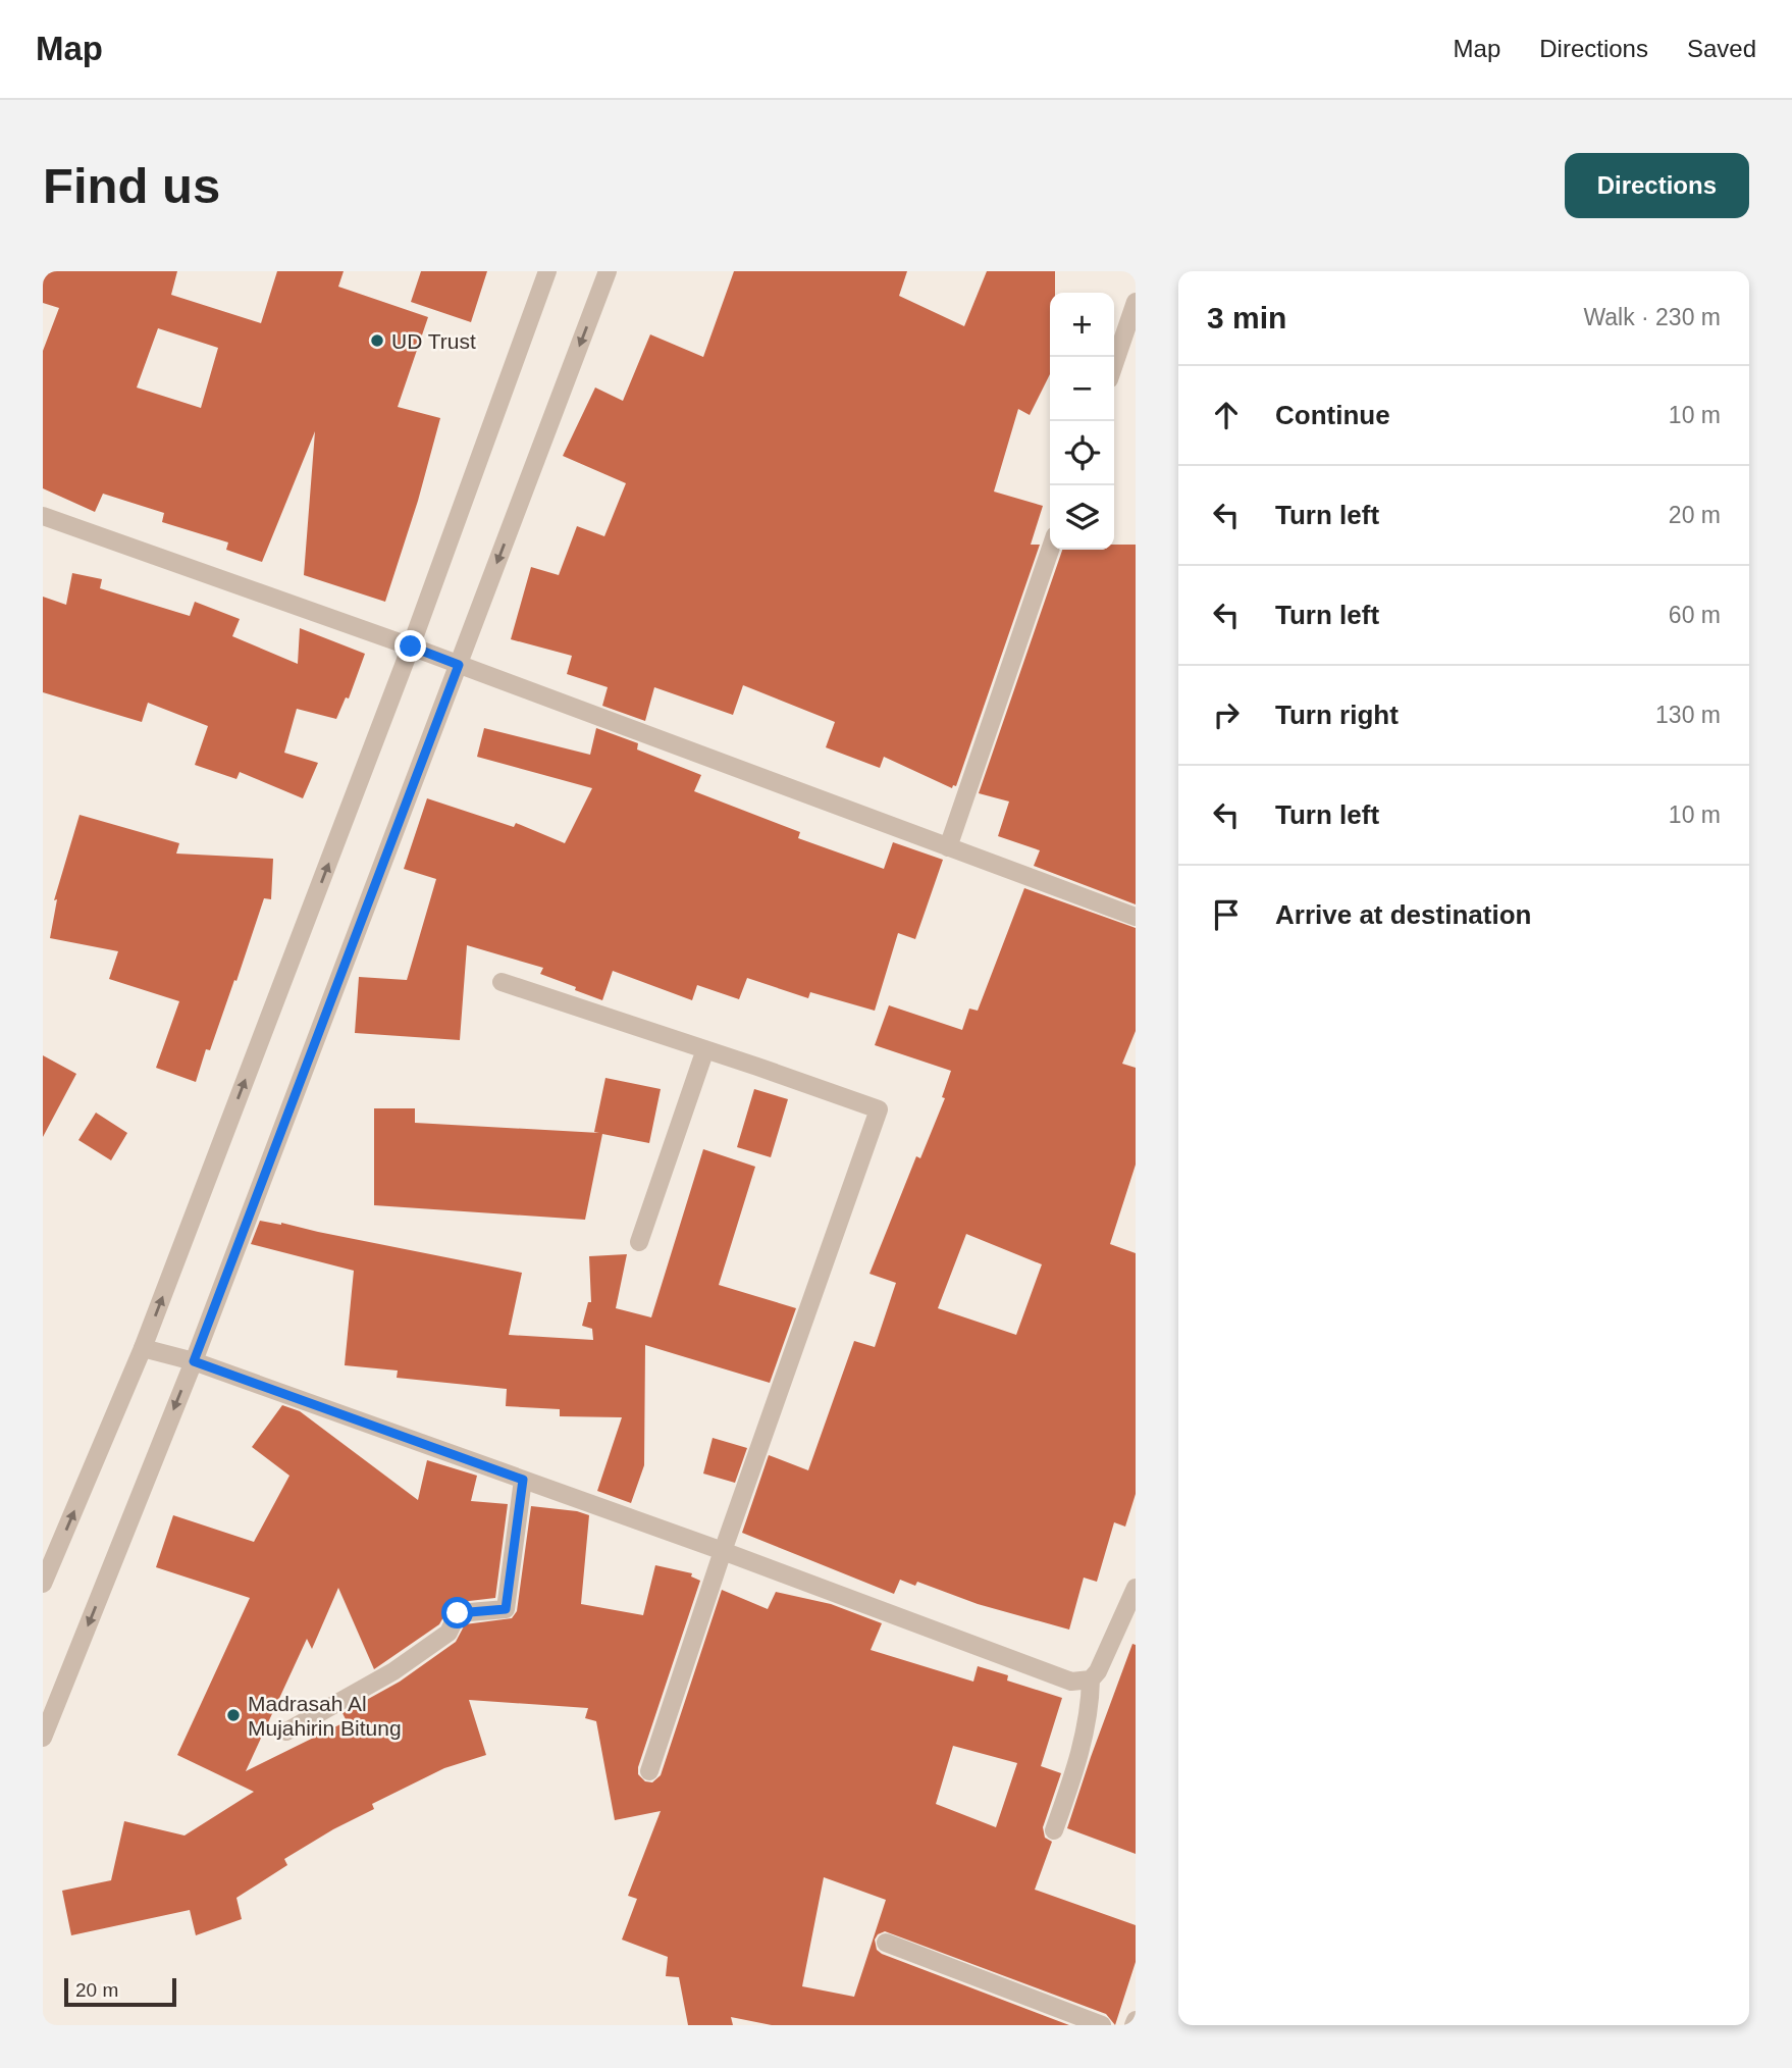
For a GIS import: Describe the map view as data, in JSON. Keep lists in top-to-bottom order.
{
  "places": ["UD Trust", "Madrasah Al Mujahirin Bitung"],
  "scale_bar": "20 m",
  "page": {
    "header": "Map",
    "nav": ["Map", "Directions", "Saved"],
    "buttons": "Directions",
    "title": "Find us",
    "heading": ["3 min", "Walk · 230 m"],
    "map_buttons": ["+", "−"],
    "list": [
      ["Continue", "10 m"],
      ["Turn left", "20 m"],
      ["Turn left", "60 m"],
      ["Turn right", "130 m"],
      ["Turn left", "10 m"],
      "Arrive at destination"
    ],
    "scale": "20 m"
  }
}
